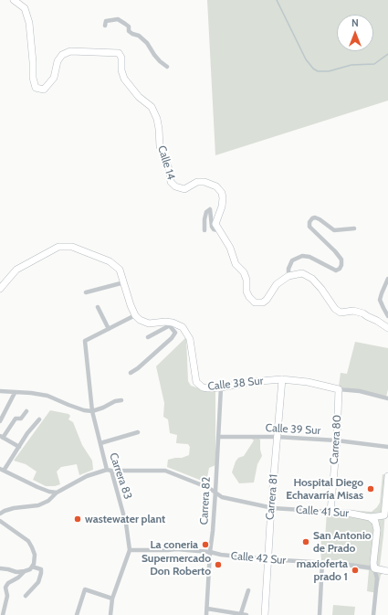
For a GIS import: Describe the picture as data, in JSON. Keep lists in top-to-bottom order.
{
  "streets": {
    "street": [
      "Calle 14",
      "Calle 38 Sur",
      "Calle 39 Sur",
      "Carrera 80",
      "Carrera 83",
      "Carrera 81",
      "Carrera 82",
      "Calle 41 Sur",
      "Calle 42 Sur"
    ]
  },
  "crossings": [
    ["Calle 38 Sur", "Carrera 80"],
    ["Calle 38 Sur", "Carrera 81"],
    ["Calle 38 Sur", "Carrera 82"],
    ["Calle 39 Sur", "Carrera 80"],
    ["Calle 39 Sur", "Carrera 81"],
    ["Calle 39 Sur", "Carrera 82"],
    ["Carrera 80", "Calle 41 Sur"],
    ["Carrera 83", "Calle 41 Sur"],
    ["Carrera 83", "Calle 42 Sur"],
    ["Carrera 81", "Calle 41 Sur"],
    ["Carrera 81", "Calle 42 Sur"],
    ["Carrera 82", "Calle 41 Sur"],
    ["Carrera 82", "Calle 42 Sur"]
  ],
  "places": [
    "Hospital Diego Echavarría Misas",
    "wastewater plant",
    "San Antonio de Prado",
    "La coneria",
    "Supermercado Don Roberto",
    "maxioferta prado 1"
  ],
  "north": "top"
}
